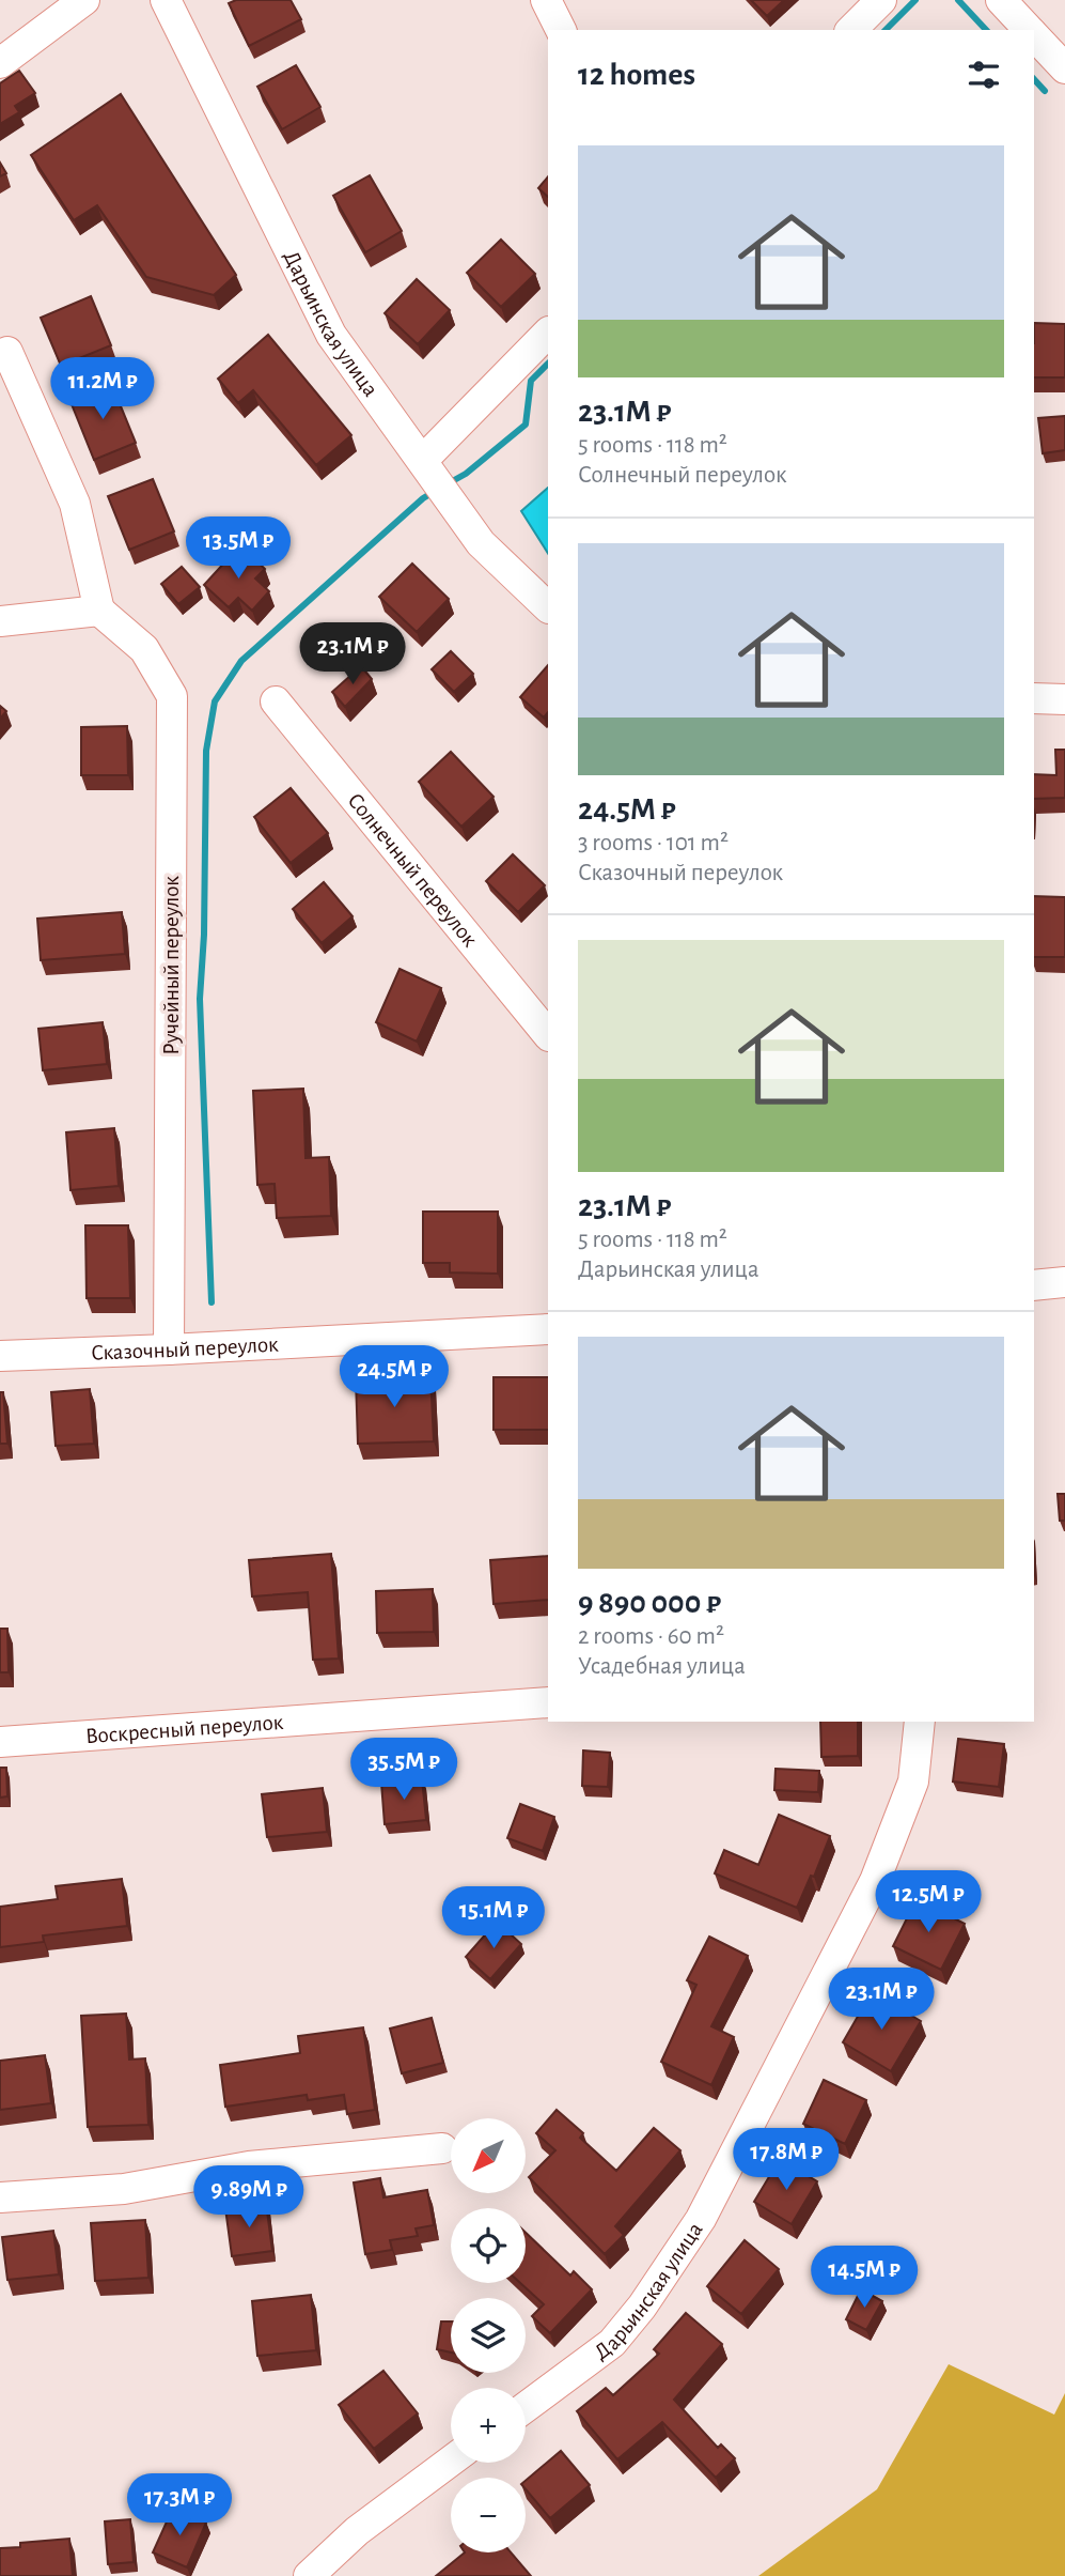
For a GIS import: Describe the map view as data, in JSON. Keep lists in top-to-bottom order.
{
  "streets": {
    "street": [
      "Дарьинская улица",
      "Солнечный переулок",
      "Ручейный переулок",
      "Сказочный переулок",
      "Воскресный переулок"
    ]
  },
  "crossings": [
    ["Ручейный переулок", "Сказочный переулок"]
  ],
  "north": "bottom left",
  "page": {
    "heading": "12 homes",
    "list": [
      {
        "name": "23.1M ₽",
        "note": "5 rooms · 118 m² · Солнечный переулок"
      },
      {
        "name": "24.5M ₽",
        "note": "3 rooms · 101 m² · Сказочный переулок"
      },
      {
        "name": "23.1M ₽",
        "note": "5 rooms · 118 m² · Дарьинская улица"
      },
      {
        "name": "9 890 000 ₽",
        "note": "2 rooms · 60 m² · Усадебная улица"
      }
    ],
    "price": [
      "11.2M ₽",
      "13.5M ₽",
      "23.1M ₽",
      "24.5M ₽",
      "35.5M ₽",
      "12.5M ₽",
      "15.1M ₽",
      "23.1M ₽",
      "17.8M ₽",
      "9.89M ₽",
      "14.5M ₽",
      "17.3M ₽"
    ],
    "map_buttons": ["+", "−"]
  }
}
